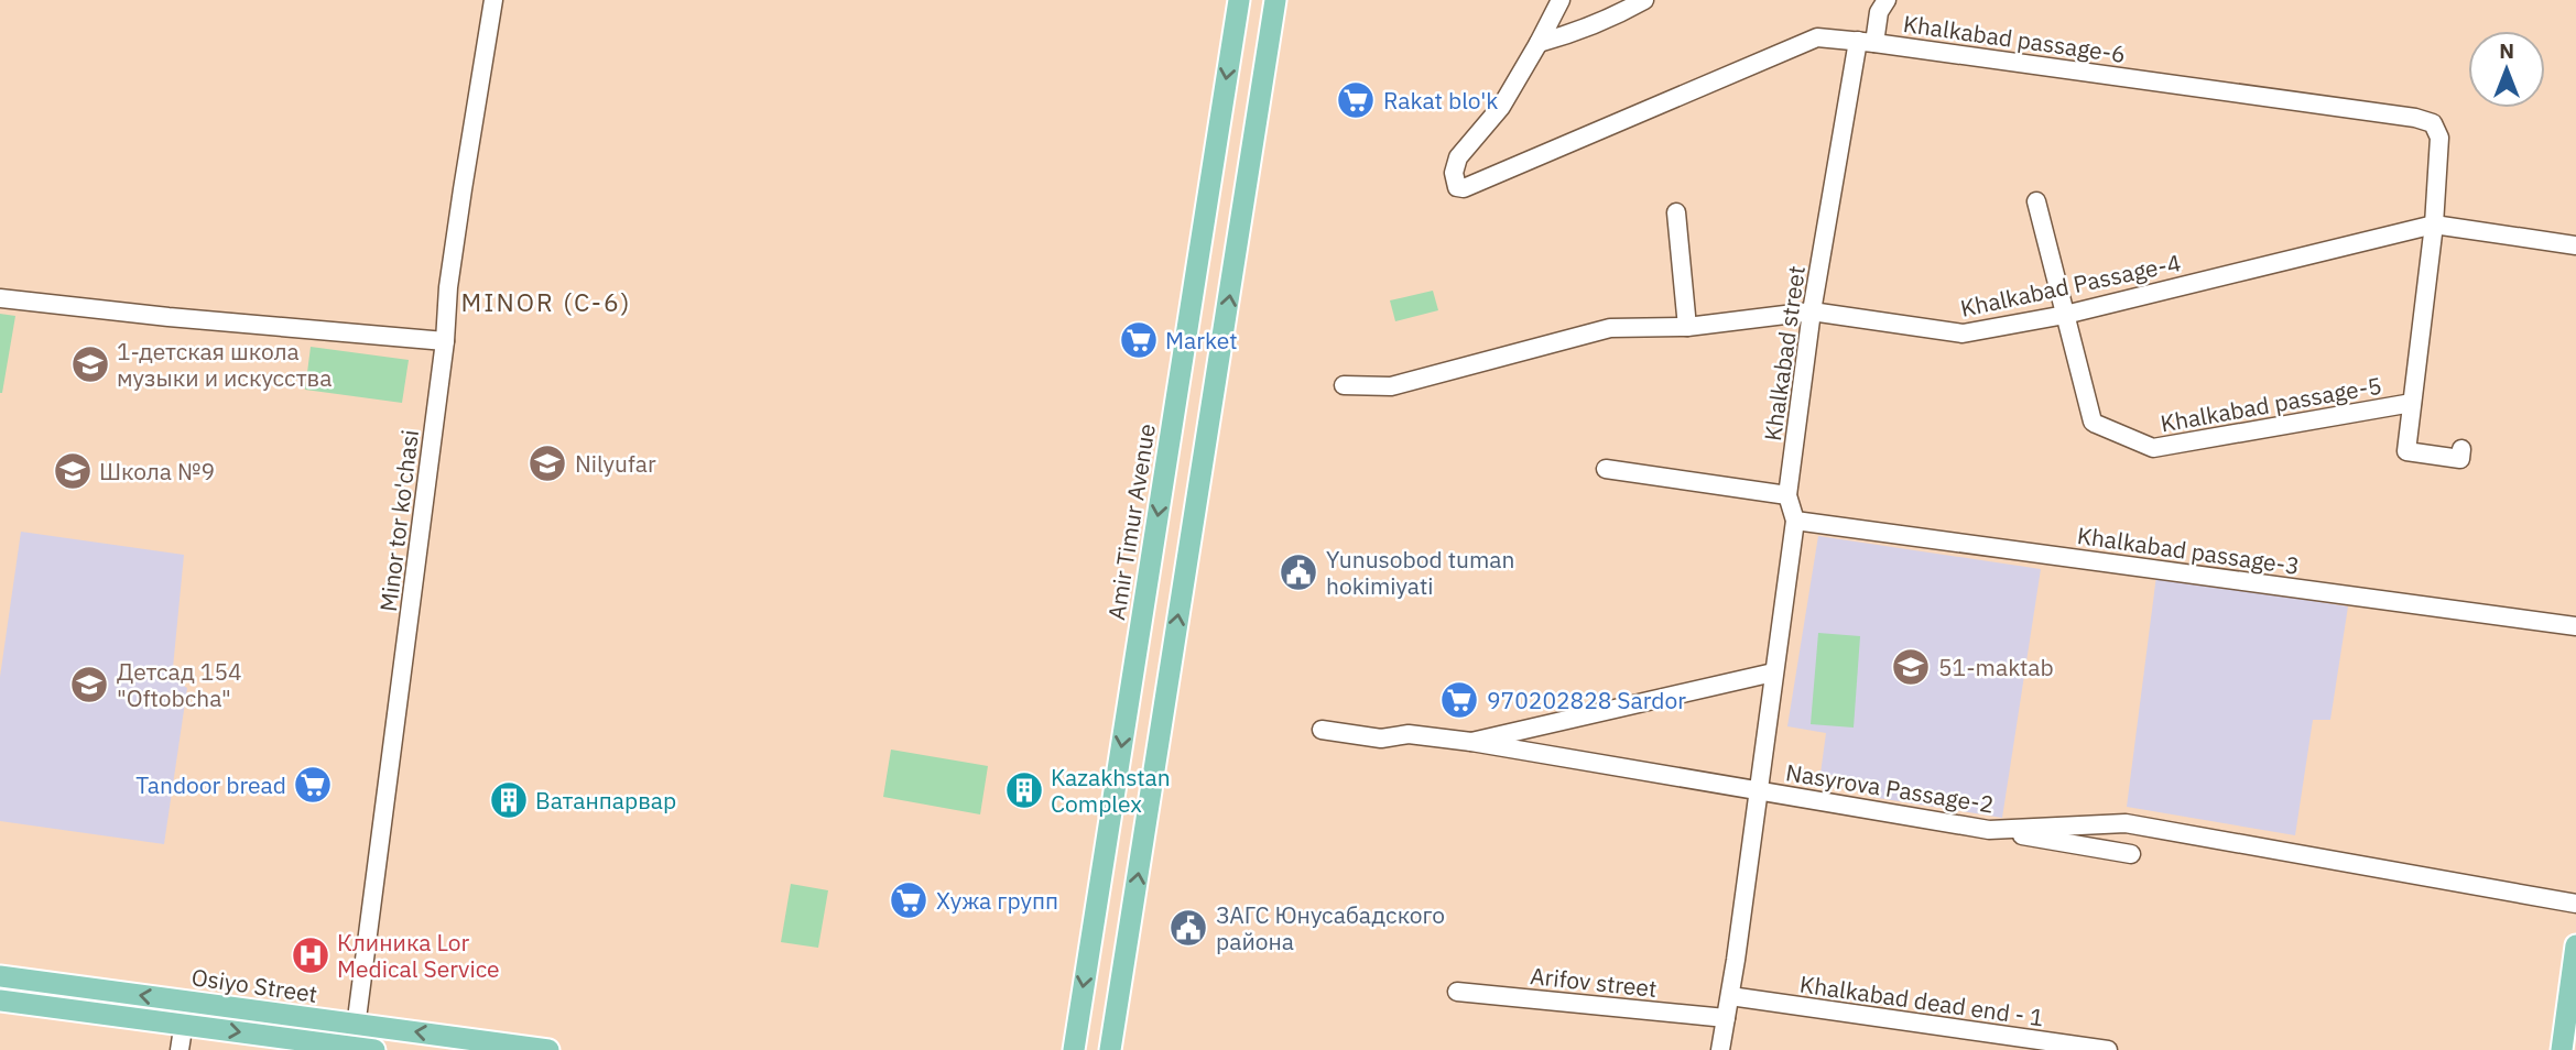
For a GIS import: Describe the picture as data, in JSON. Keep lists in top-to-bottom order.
{
  "streets": {
    "main road": ["Amir Timur Avenue", "Osiyo Street"],
    "street": [
      "Khalkabad passage-6",
      "Khalkabad Passage-4",
      "Khalkabad street",
      "Khalkabad passage-5",
      "Minor tor ko'chasi",
      "Khalkabad passage-3",
      "Nasyrova Passage-2",
      "Arifov street",
      "Khalkabad dead end - 1"
    ]
  },
  "crossings": [
    ["Khalkabad passage-6", "Khalkabad street"],
    ["Khalkabad passage-6", "Khalkabad passage-5"],
    ["Khalkabad Passage-4", "Khalkabad street"],
    ["Khalkabad Passage-4", "Khalkabad passage-5"],
    ["Khalkabad street", "Khalkabad passage-3"],
    ["Khalkabad street", "Nasyrova Passage-2"],
    ["Khalkabad street", "Arifov street"],
    ["Khalkabad street", "Khalkabad dead end - 1"],
    ["Minor tor ko'chasi", "Osiyo Street"]
  ],
  "districts": ["MINOR (C-6)"],
  "places": {
    "supermarket": [
      "Rakat blo'k",
      "Market",
      "970202828 Sardor",
      "Tandoor bread",
      "Хужа групп"
    ],
    "school or university": [
      "1-детская школа музыки и искусства",
      "Nilyufar",
      "Школа №9",
      "51-maktab",
      "Детсад 154 \"Oftobcha\""
    ],
    "public building": ["Yunusobod tuman hokimiyati", "ЗАГС Юнусабадского района"],
    "building": ["Kazakhstan Complex", "Ватанпарвар"],
    "hospital": ["Клиника Lor Medical Service"]
  },
  "north": "top"
}
